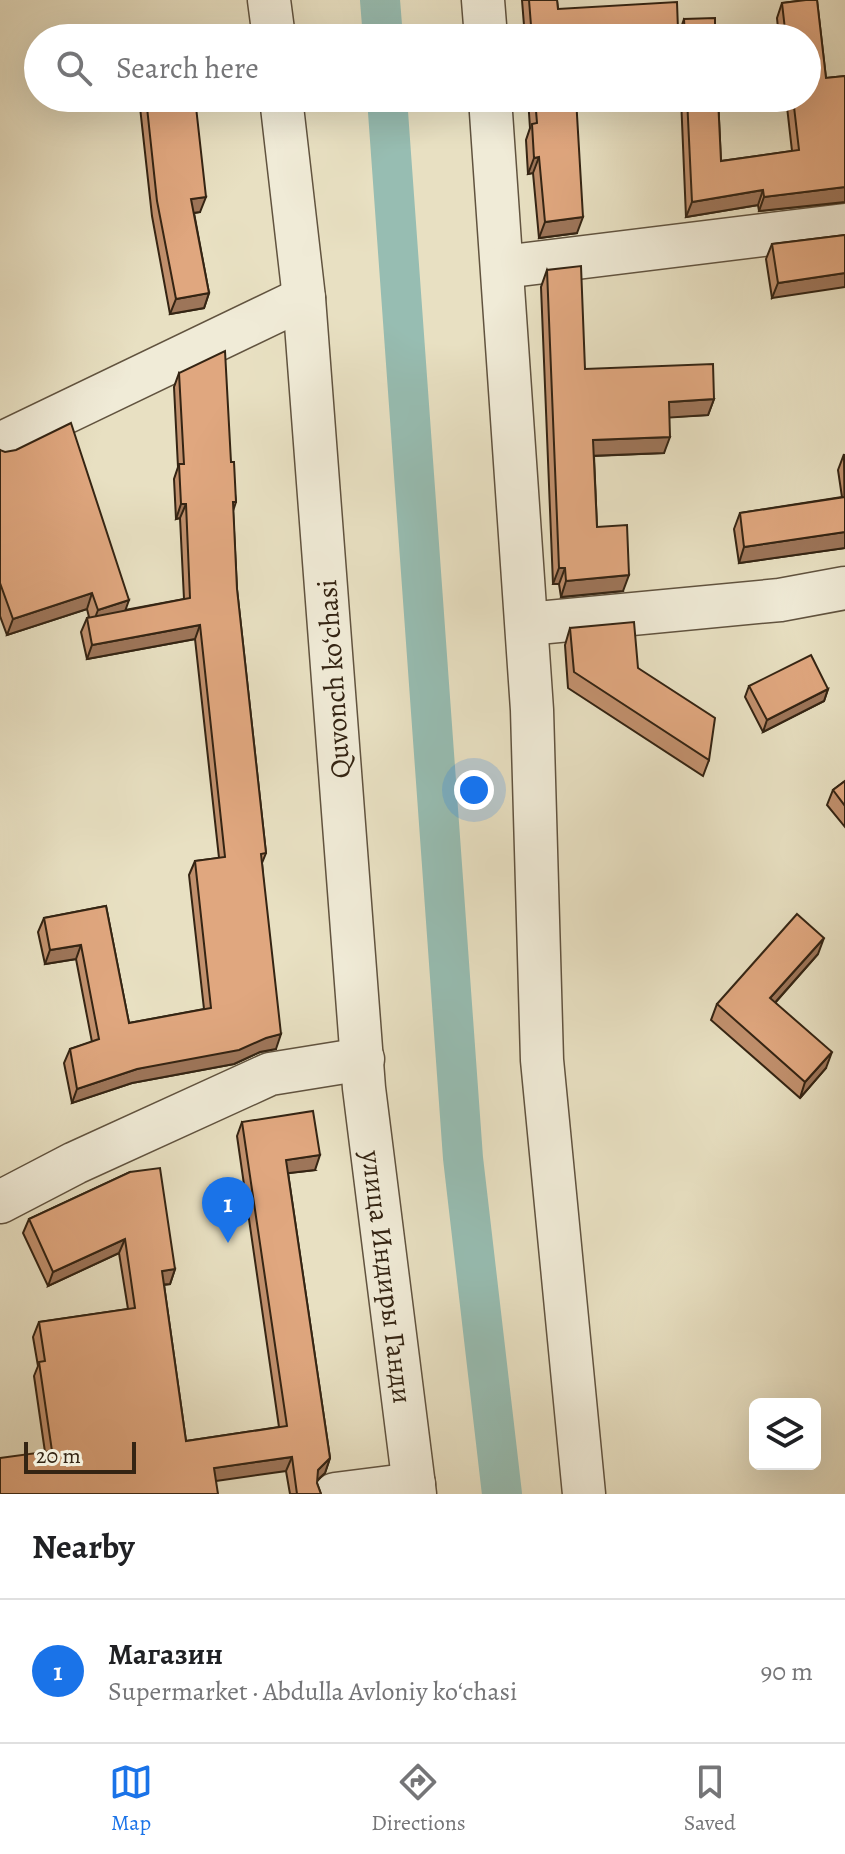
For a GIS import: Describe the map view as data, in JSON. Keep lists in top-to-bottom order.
{
  "streets": {
    "street": ["Quvonch koʻchasi", "улица Индиры Ганди"]
  },
  "crossings": [
    ["Quvonch koʻchasi", "улица Индиры Ганди"]
  ],
  "scale_bar": "20 m",
  "page": {
    "search": "Search here",
    "pins": "1",
    "scale": "20 m",
    "heading": "Nearby",
    "list": [
      {
        "mark": "1",
        "name": "Магазин",
        "note": "Supermarket · Abdulla Avloniy koʻchasi",
        "value": "90 m"
      }
    ],
    "nav": ["Map", "Directions", "Saved"]
  }
}
